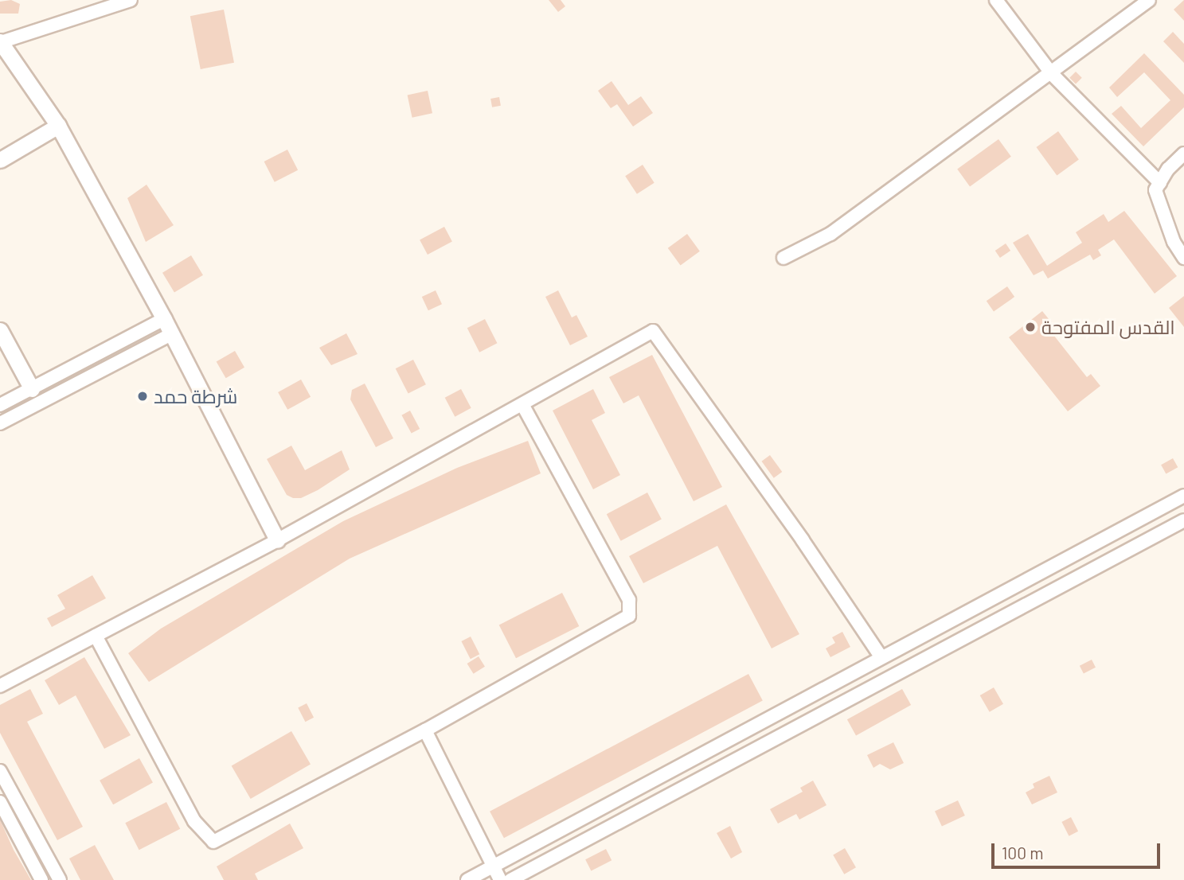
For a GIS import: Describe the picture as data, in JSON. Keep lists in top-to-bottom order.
{
  "places": ["القدس المفتوحة", "شرطة حمد"],
  "scale_bar": "100 m"
}
